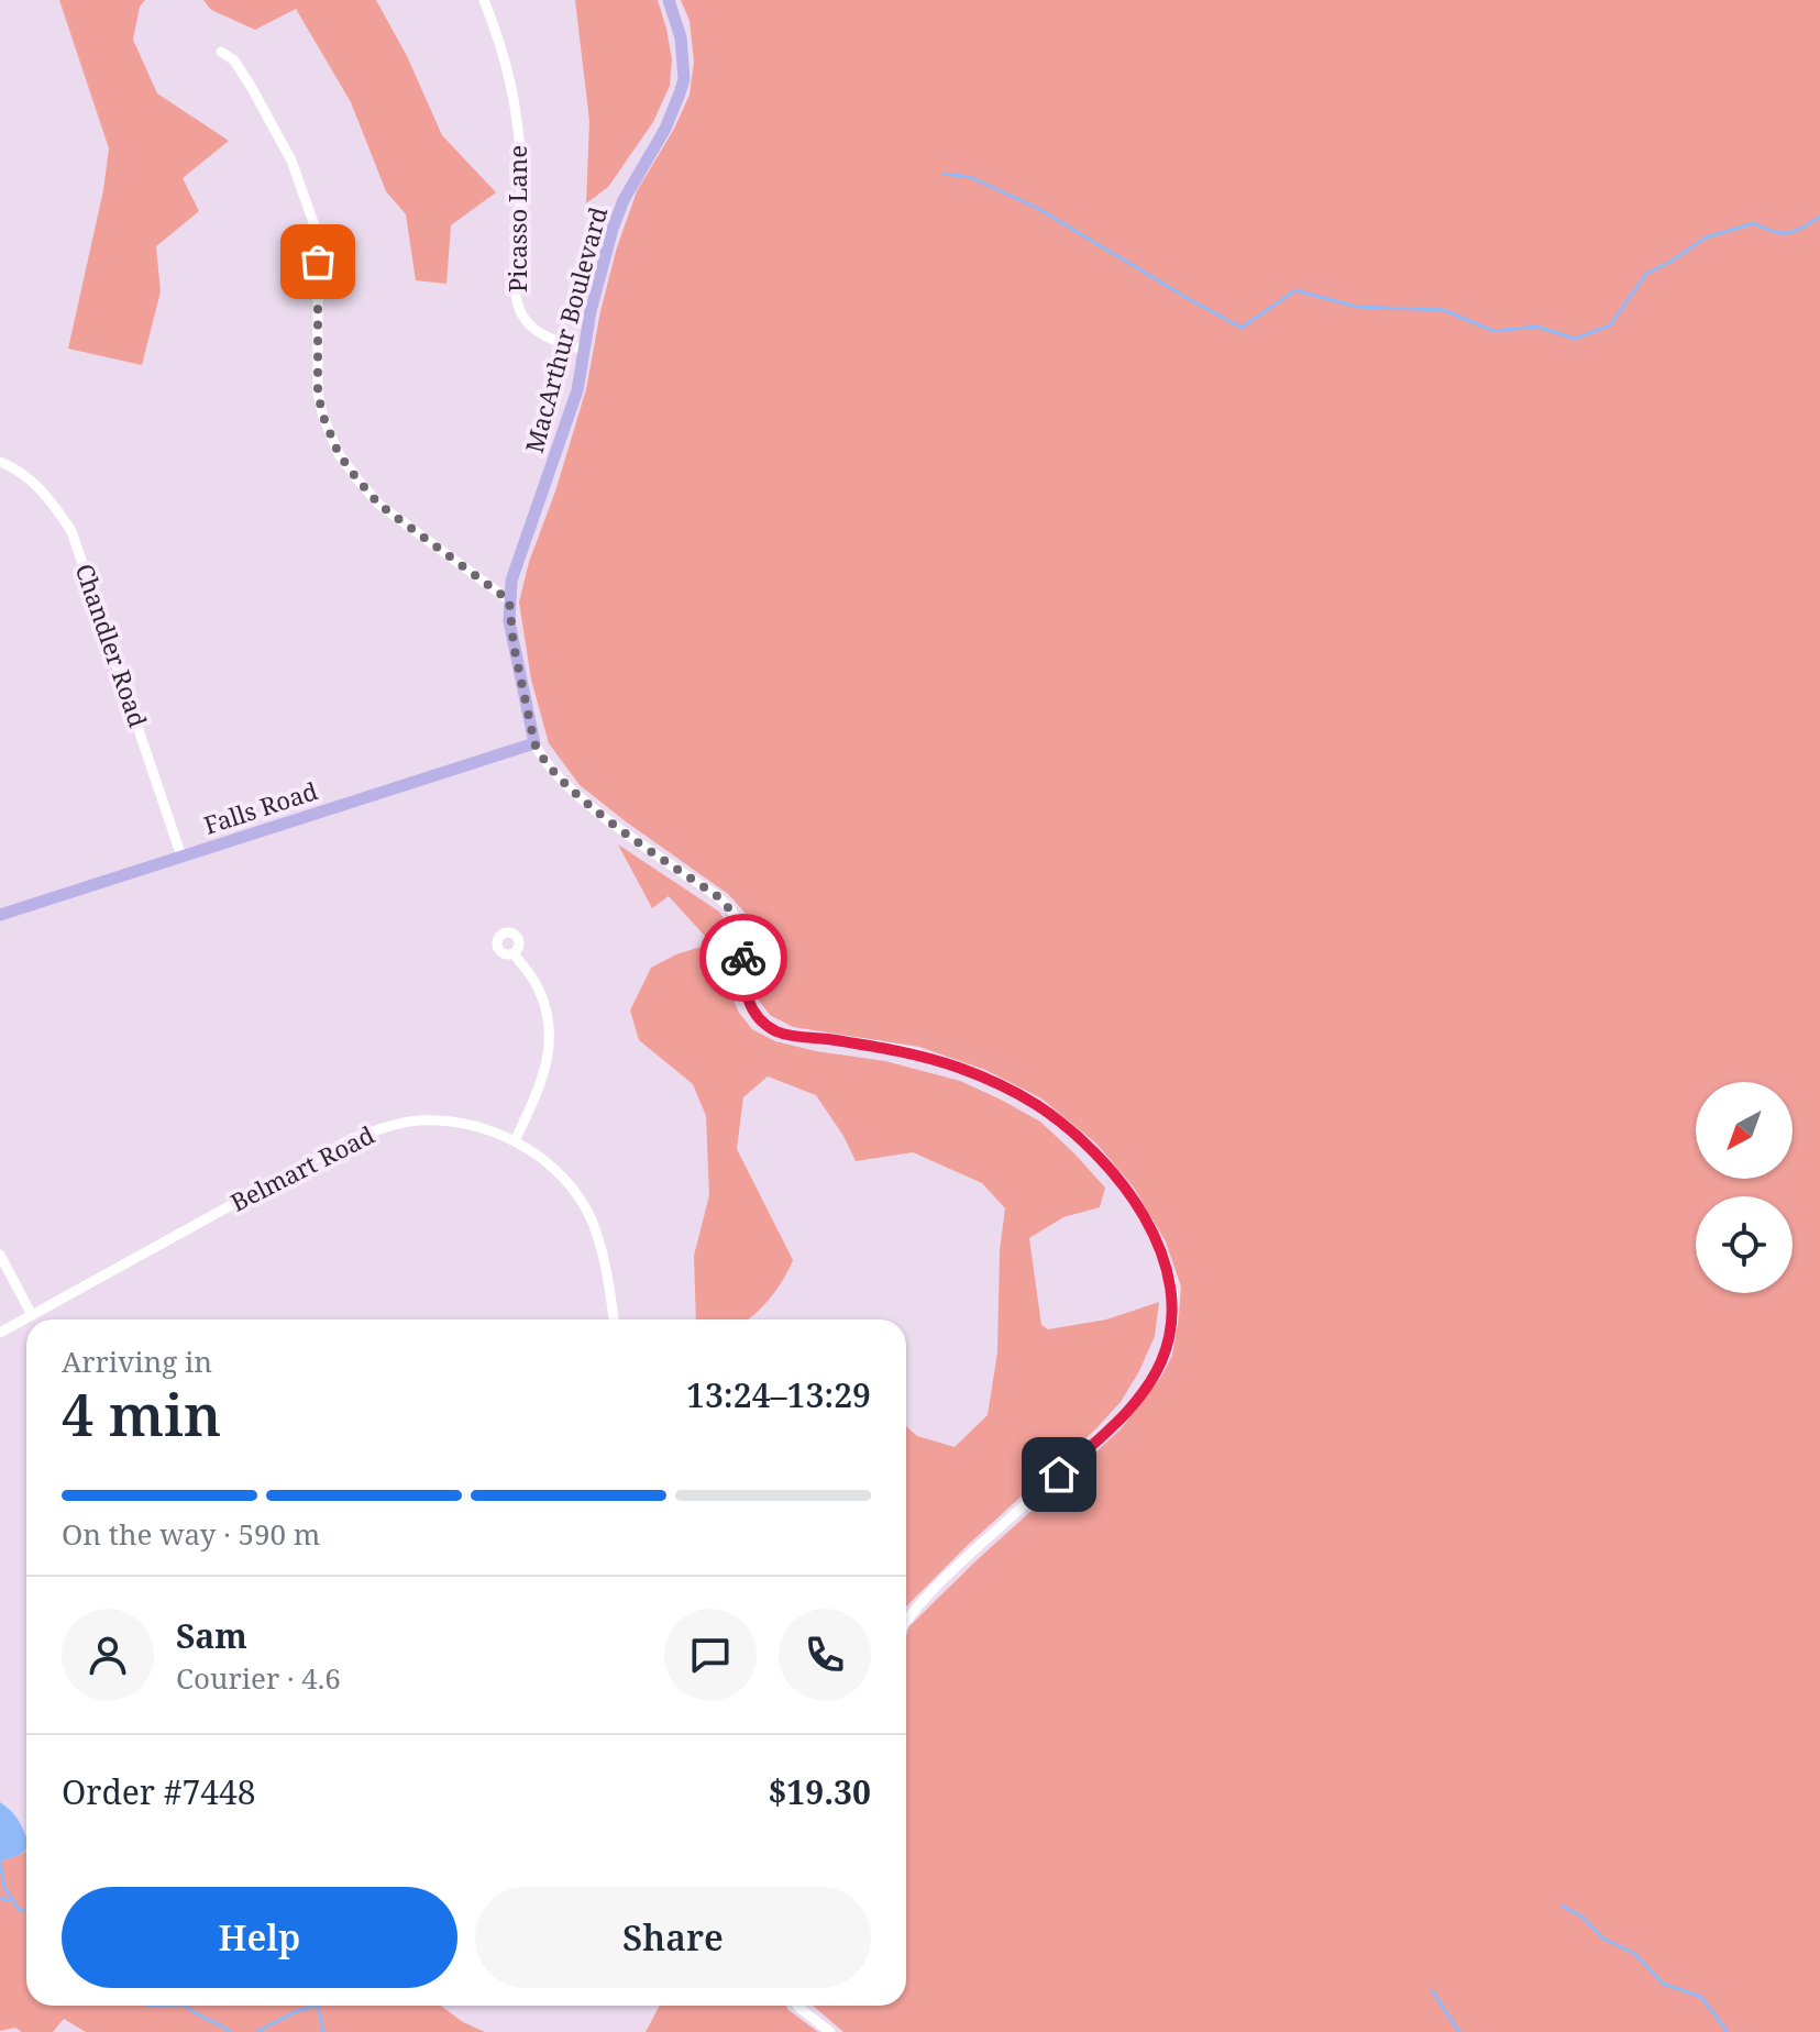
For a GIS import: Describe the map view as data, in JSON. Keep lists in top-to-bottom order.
{
  "streets": {
    "main road": ["MacArthur Boulevard", "Falls Road"],
    "street": ["Picasso Lane", "Chandler Road", "Belmart Road"]
  },
  "crossings": [
    ["Picasso Lane", "MacArthur Boulevard"],
    ["MacArthur Boulevard", "Falls Road"],
    ["Chandler Road", "Falls Road"]
  ],
  "north": "bottom left",
  "page": {
    "heading": ["4 min", "Arriving in", "13:24–13:29"],
    "panel": [
      "Sam",
      "Courier · 4.6",
      "Order #7448",
      "$19.30"
    ],
    "bar": "On the way · 590 m",
    "buttons": ["Help", "Share"]
  }
}
